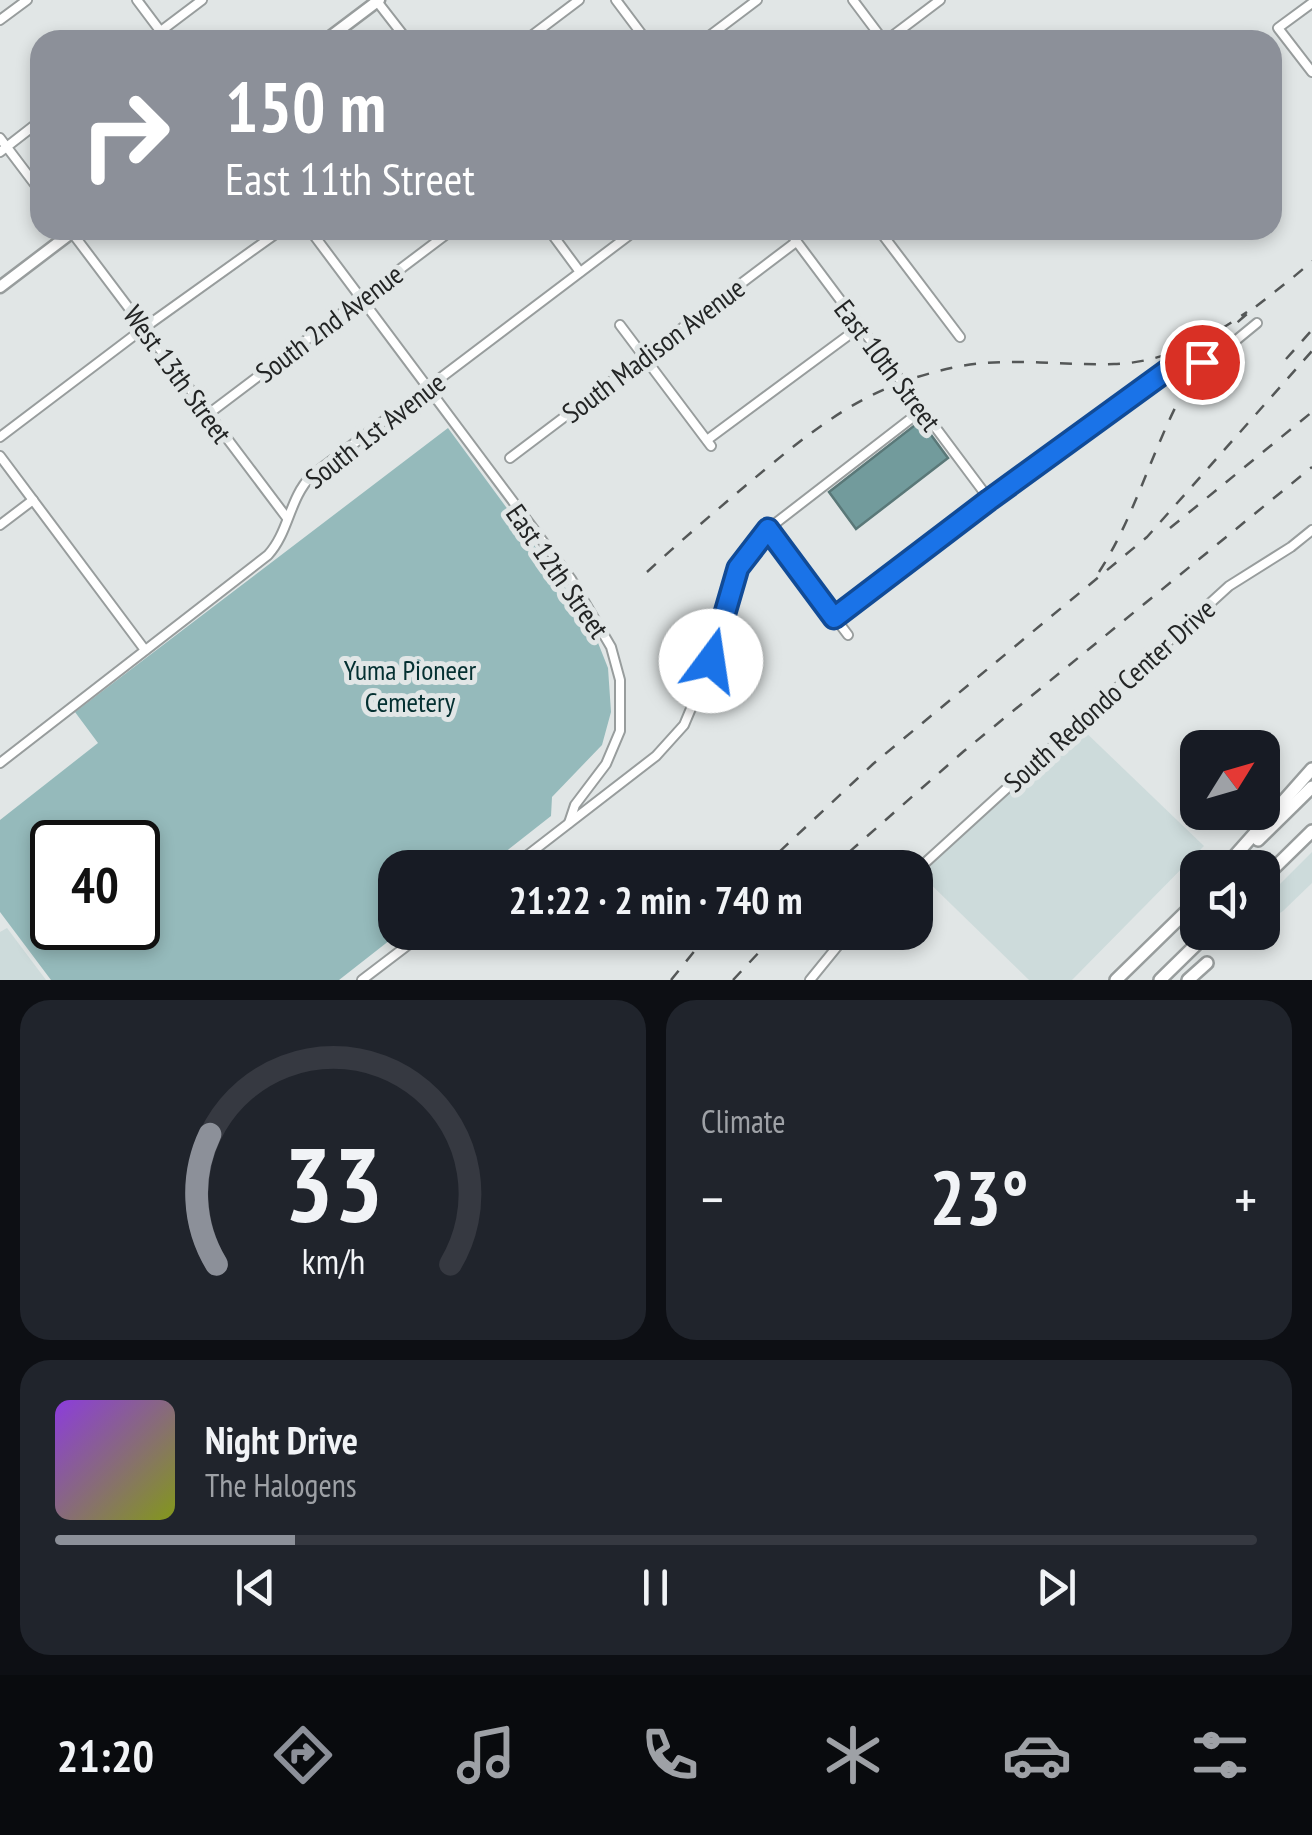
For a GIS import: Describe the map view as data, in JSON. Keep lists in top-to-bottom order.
{
  "streets": {
    "street": [
      "South 2nd Avenue",
      "South Madison Avenue",
      "East 10th Street",
      "West 13th Street",
      "South 1st Avenue",
      "East 12th Street",
      "South Redondo Center Drive"
    ]
  },
  "crossings": [
    ["South 2nd Avenue", "West 13th Street"],
    ["South 2nd Avenue", "East 12th Street"],
    ["South Madison Avenue", "East 10th Street"],
    ["West 13th Street", "South 1st Avenue"],
    ["South 1st Avenue", "East 12th Street"]
  ],
  "parks": ["Yuma Pioneer Cemetery"],
  "north": "top right",
  "page": {
    "turn": ["150 m", "East 11th Street"],
    "limit": "40",
    "trip": "21:22 · 2 min · 740 m",
    "tile": "Climate",
    "heat": ["−", "23°", "+"],
    "song": ["Night Drive", "The Halogens"],
    "tabs": "21:20",
    "gauge": ["33", "km/h"]
  }
}
